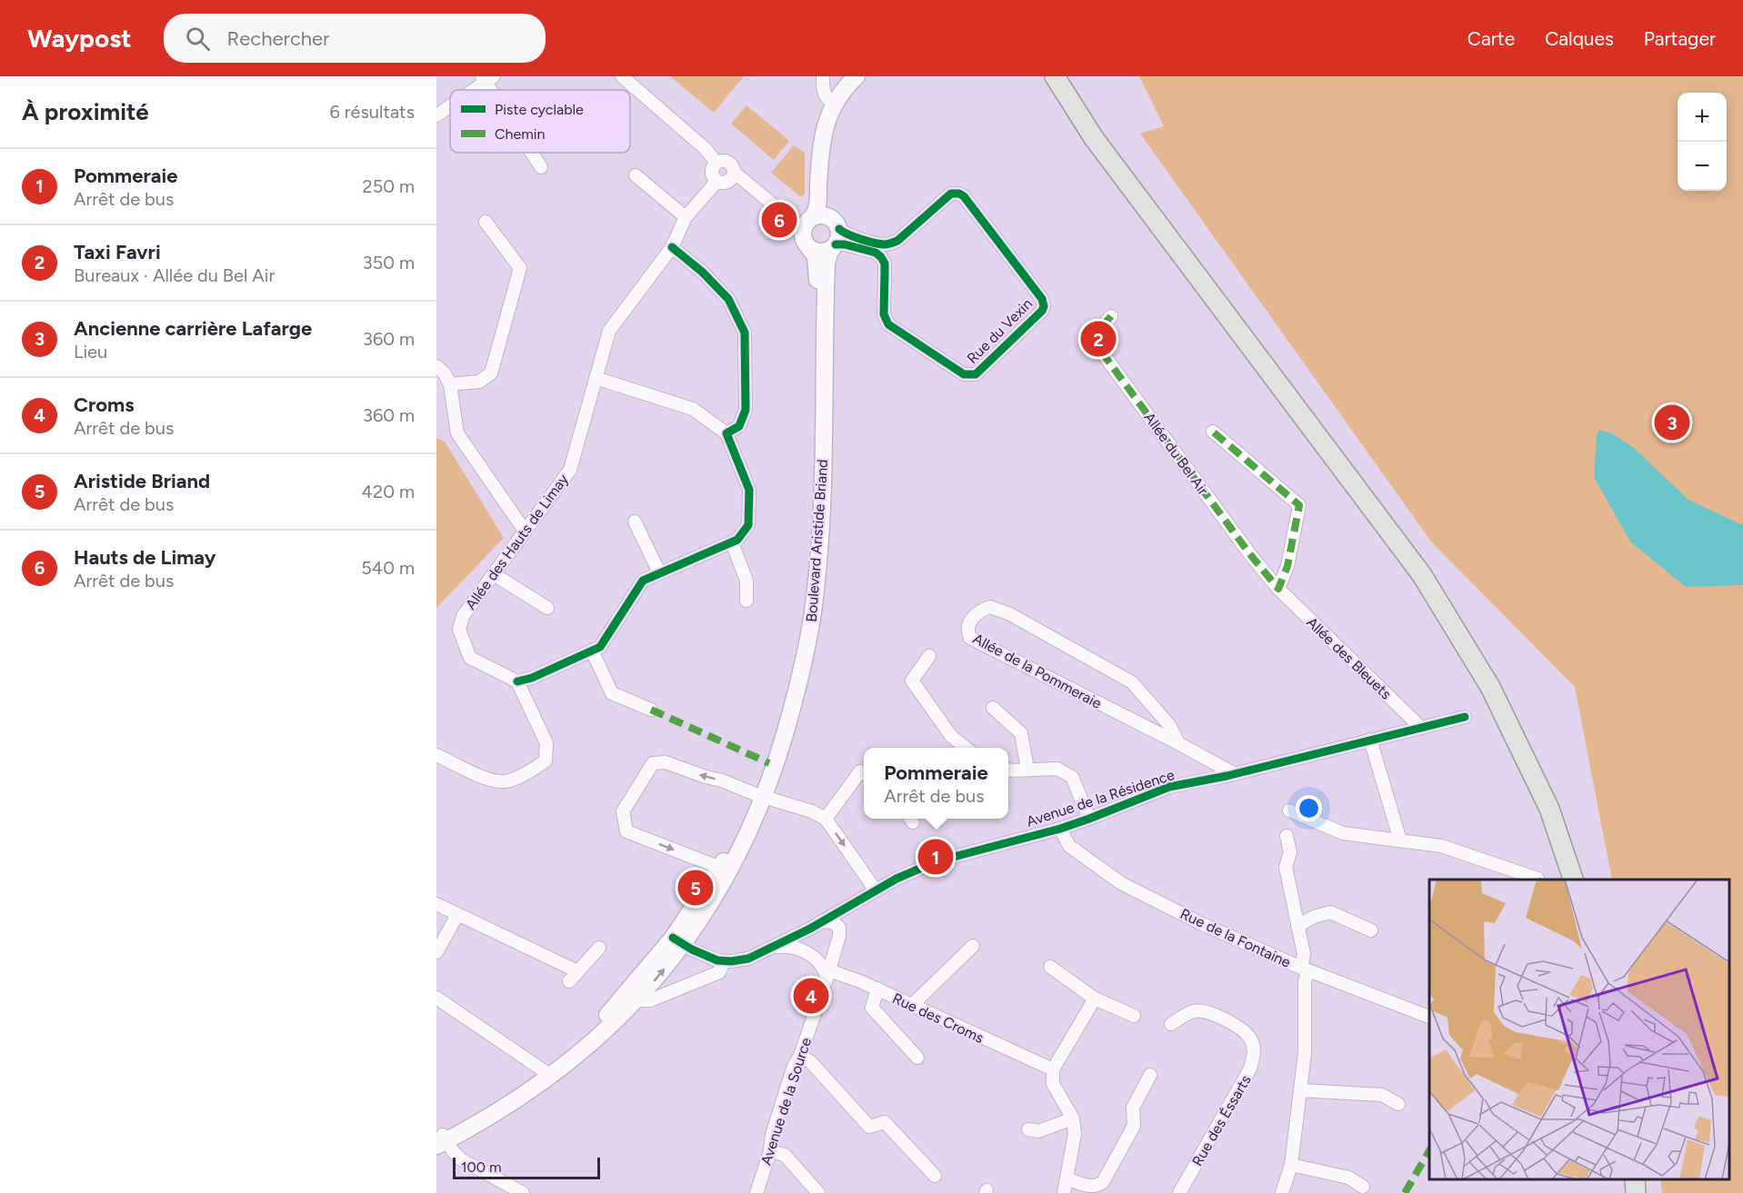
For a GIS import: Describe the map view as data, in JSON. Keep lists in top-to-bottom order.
{
  "streets": {
    "main road": ["Boulevard Aristide Briand"],
    "street": [
      "Rue du Vexin",
      "Allée du Bel Air",
      "Allée des Hauts de Limay",
      "Allée des Bleuets",
      "Allée de la Pommeraie",
      "Avenue de la Résidence",
      "Rue de la Fontaine",
      "Rue des Croms",
      "Avenue de la Source",
      "Rue des Éssarts"
    ]
  },
  "crossings": [
    ["Rue du Vexin", "Boulevard Aristide Briand"],
    ["Allée du Bel Air", "Allée des Bleuets"],
    ["Boulevard Aristide Briand", "Avenue de la Résidence"],
    ["Allée des Bleuets", "Avenue de la Résidence"],
    ["Allée de la Pommeraie", "Avenue de la Résidence"],
    ["Avenue de la Résidence", "Rue de la Fontaine"],
    ["Avenue de la Résidence", "Avenue de la Source"],
    ["Rue des Croms", "Avenue de la Source"]
  ],
  "legend": ["Piste cyclable", "Chemin"],
  "scale_bar": "100 m",
  "page": {
    "header": "Waypost",
    "search": "Rechercher",
    "nav": ["Carte", "Calques", "Partager"],
    "heading": ["À proximité", "6 résultats"],
    "map_buttons": ["+", "−"],
    "list": [
      {
        "mark": "1",
        "name": "Pommeraie",
        "note": "Arrêt de bus",
        "value": "250 m"
      },
      {
        "mark": "2",
        "name": "Taxi Favri",
        "note": "Bureaux · Allée du Bel Air",
        "value": "350 m"
      },
      {
        "mark": "3",
        "name": "Ancienne carrière Lafarge",
        "note": "Lieu",
        "value": "360 m"
      },
      {
        "mark": "4",
        "name": "Croms",
        "note": "Arrêt de bus",
        "value": "360 m"
      },
      {
        "mark": "5",
        "name": "Aristide Briand",
        "note": "Arrêt de bus",
        "value": "420 m"
      },
      {
        "mark": "6",
        "name": "Hauts de Limay",
        "note": "Arrêt de bus",
        "value": "540 m"
      }
    ],
    "pins": [
      "6",
      "2",
      "3",
      "1",
      "5",
      "4"
    ],
    "popup": ["Pommeraie", "Arrêt de bus"],
    "scale": "100 m"
  }
}
